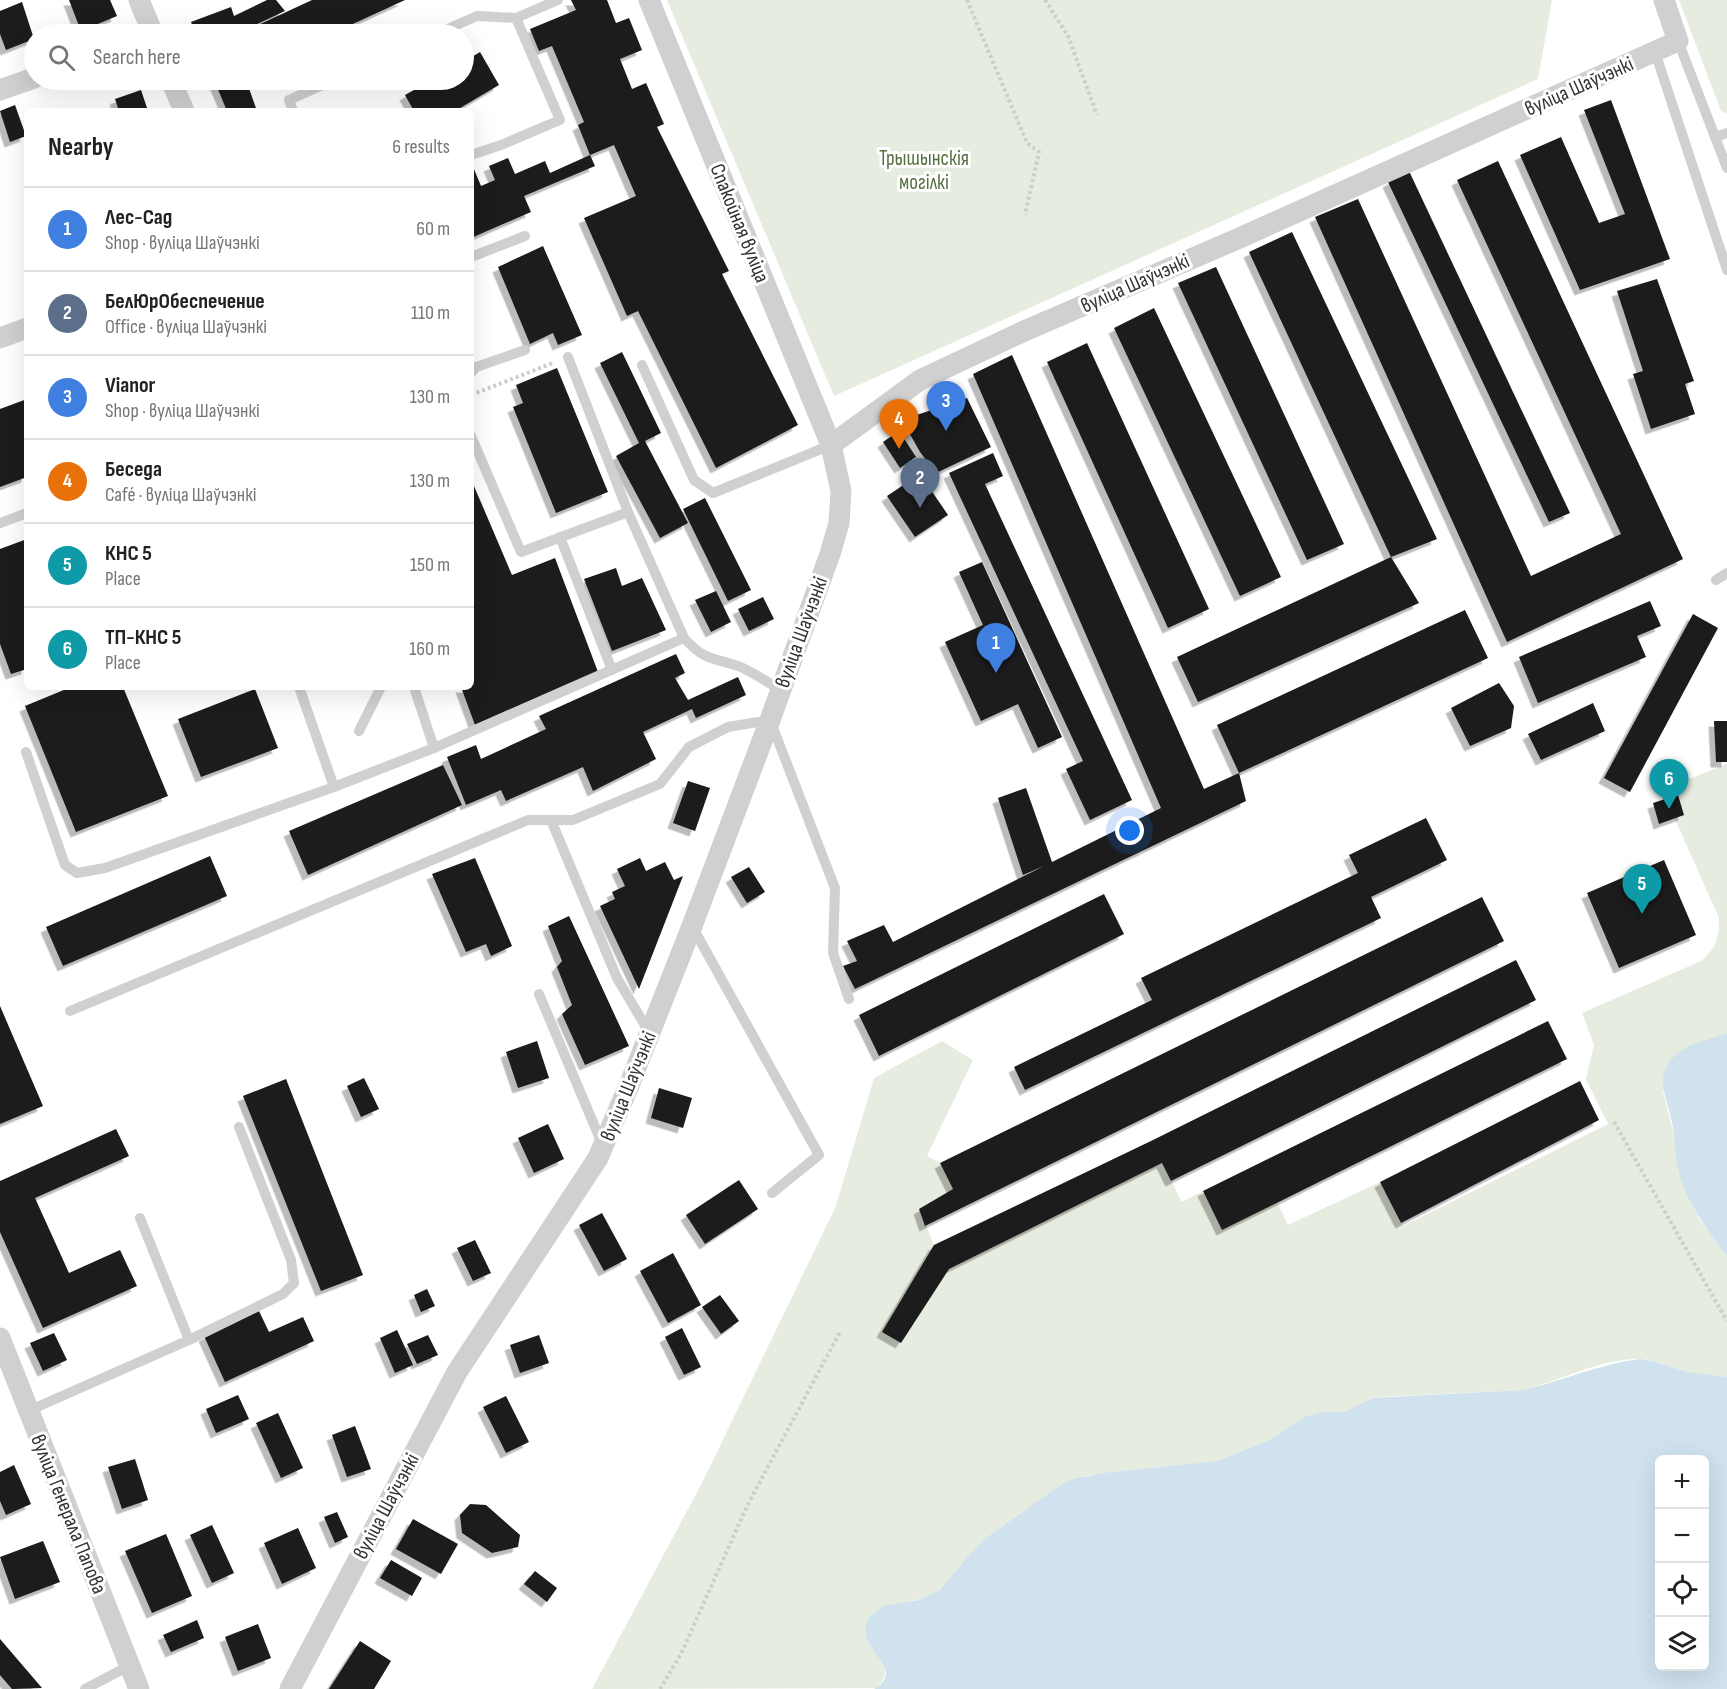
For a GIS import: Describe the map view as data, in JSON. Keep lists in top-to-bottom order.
{
  "streets": {
    "street": ["вуліца Шаўчэнкі", "Спакойная вуліца", "вуліца Генерала Папова"]
  },
  "crossings": [
    ["вуліца Шаўчэнкі", "Спакойная вуліца"]
  ],
  "parks": ["Трышынскія могілкі"],
  "page": {
    "search": "Search here",
    "heading": ["Nearby", "6 results"],
    "list": [
      {
        "mark": "1",
        "name": "Лес-Сад",
        "note": "Shop · вуліца Шаўчэнкі",
        "value": "60 m"
      },
      {
        "mark": "2",
        "name": "БелЮрОбеспечение",
        "note": "Office · вуліца Шаўчэнкі",
        "value": "110 m"
      },
      {
        "mark": "3",
        "name": "Vianor",
        "note": "Shop · вуліца Шаўчэнкі",
        "value": "130 m"
      },
      {
        "mark": "4",
        "name": "Беседа",
        "note": "Café · вуліца Шаўчэнкі",
        "value": "130 m"
      },
      {
        "mark": "5",
        "name": "КНС 5",
        "note": "Place",
        "value": "150 m"
      },
      {
        "mark": "6",
        "name": "ТП-КНС 5",
        "note": "Place",
        "value": "160 m"
      }
    ],
    "pins": [
      "3",
      "4",
      "2",
      "1",
      "6",
      "5"
    ],
    "map_buttons": ["+", "−"]
  }
}
